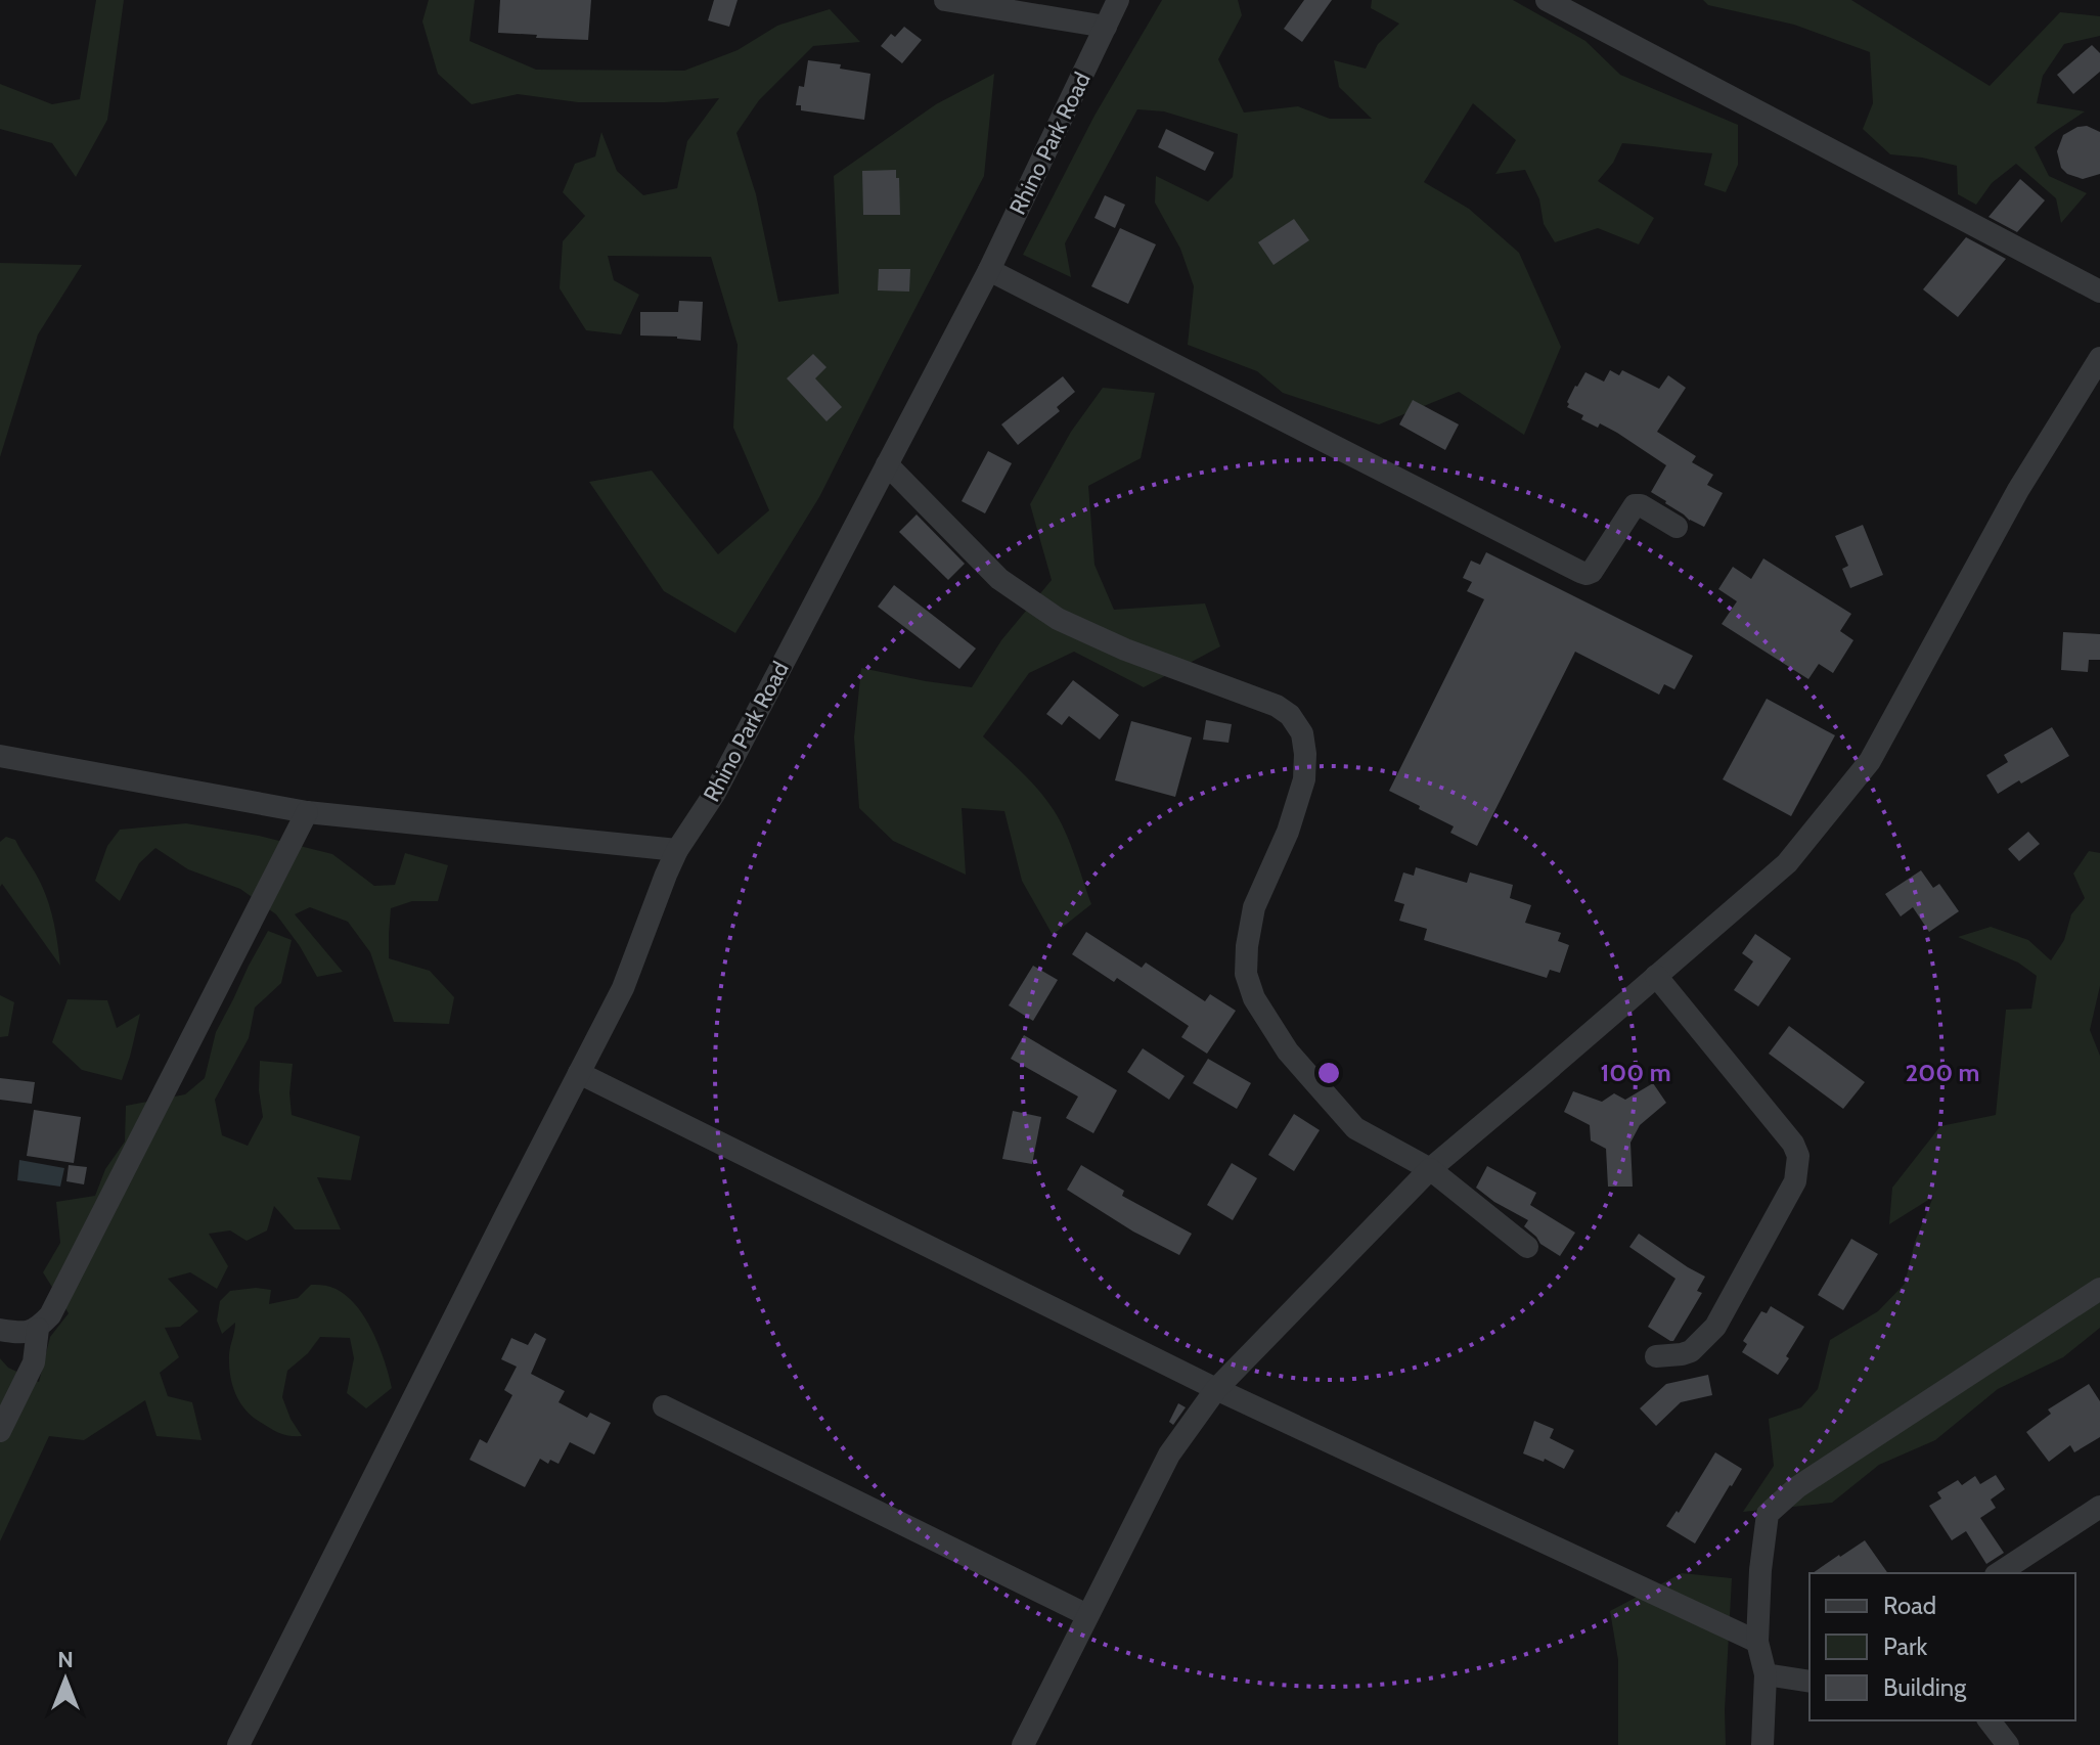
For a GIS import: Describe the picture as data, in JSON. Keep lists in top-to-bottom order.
{
  "streets": {
    "street": ["Rhino Park Road"]
  },
  "legend": ["Road", "Park", "Building"],
  "north": "top",
  "rings": ["100 m", "200 m"]
}
